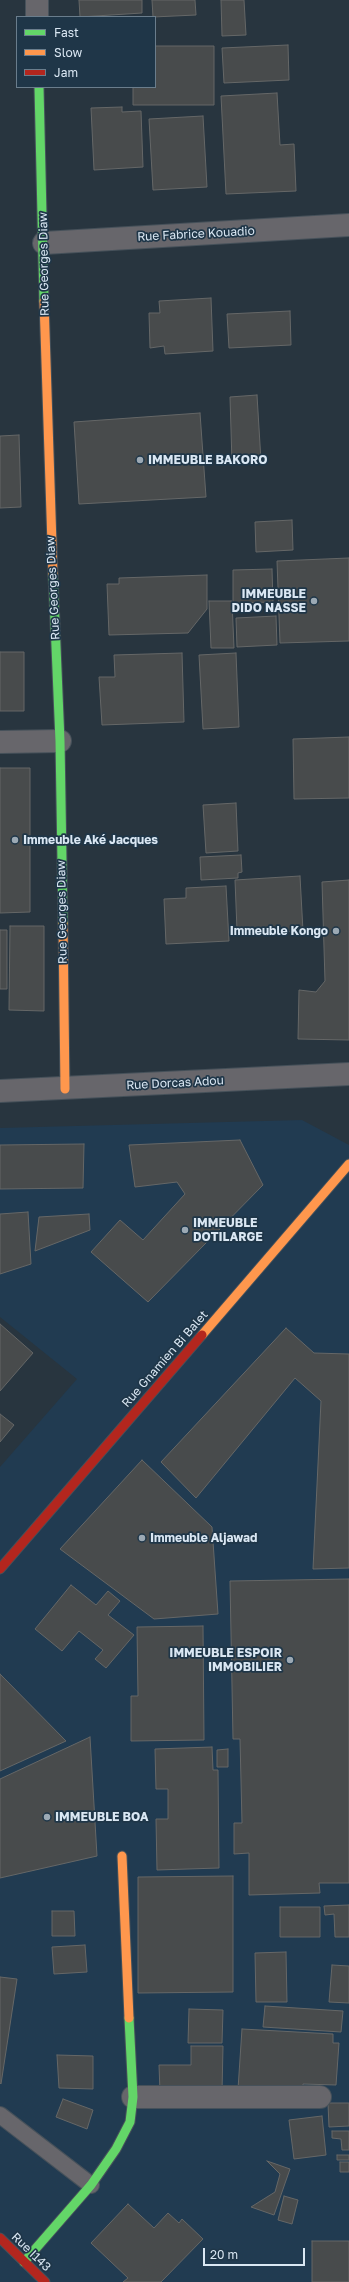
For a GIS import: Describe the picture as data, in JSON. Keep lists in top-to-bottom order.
{
  "streets": {
    "street": [
      "Rue Fabrice Kouadio",
      "Rue Georges Diaw",
      "Rue Dorcas Adou",
      "Rue Gnamien Bi Balet",
      "Rue I143"
    ]
  },
  "crossings": [
    ["Rue Fabrice Kouadio", "Rue Georges Diaw"],
    ["Rue Georges Diaw", "Rue Dorcas Adou"]
  ],
  "places": [
    "IMMEUBLE BAKORO",
    "IMMEUBLE DIDO NASSE",
    "Immeuble Aké Jacques",
    "Immeuble Kongo",
    "IMMEUBLE DOTILARGE",
    "Immeuble Aljawad",
    "IMMEUBLE ESPOIR IMMOBILIER",
    "IMMEUBLE BOA"
  ],
  "legend": ["Fast", "Slow", "Jam"],
  "scale_bar": "20 m"
}
